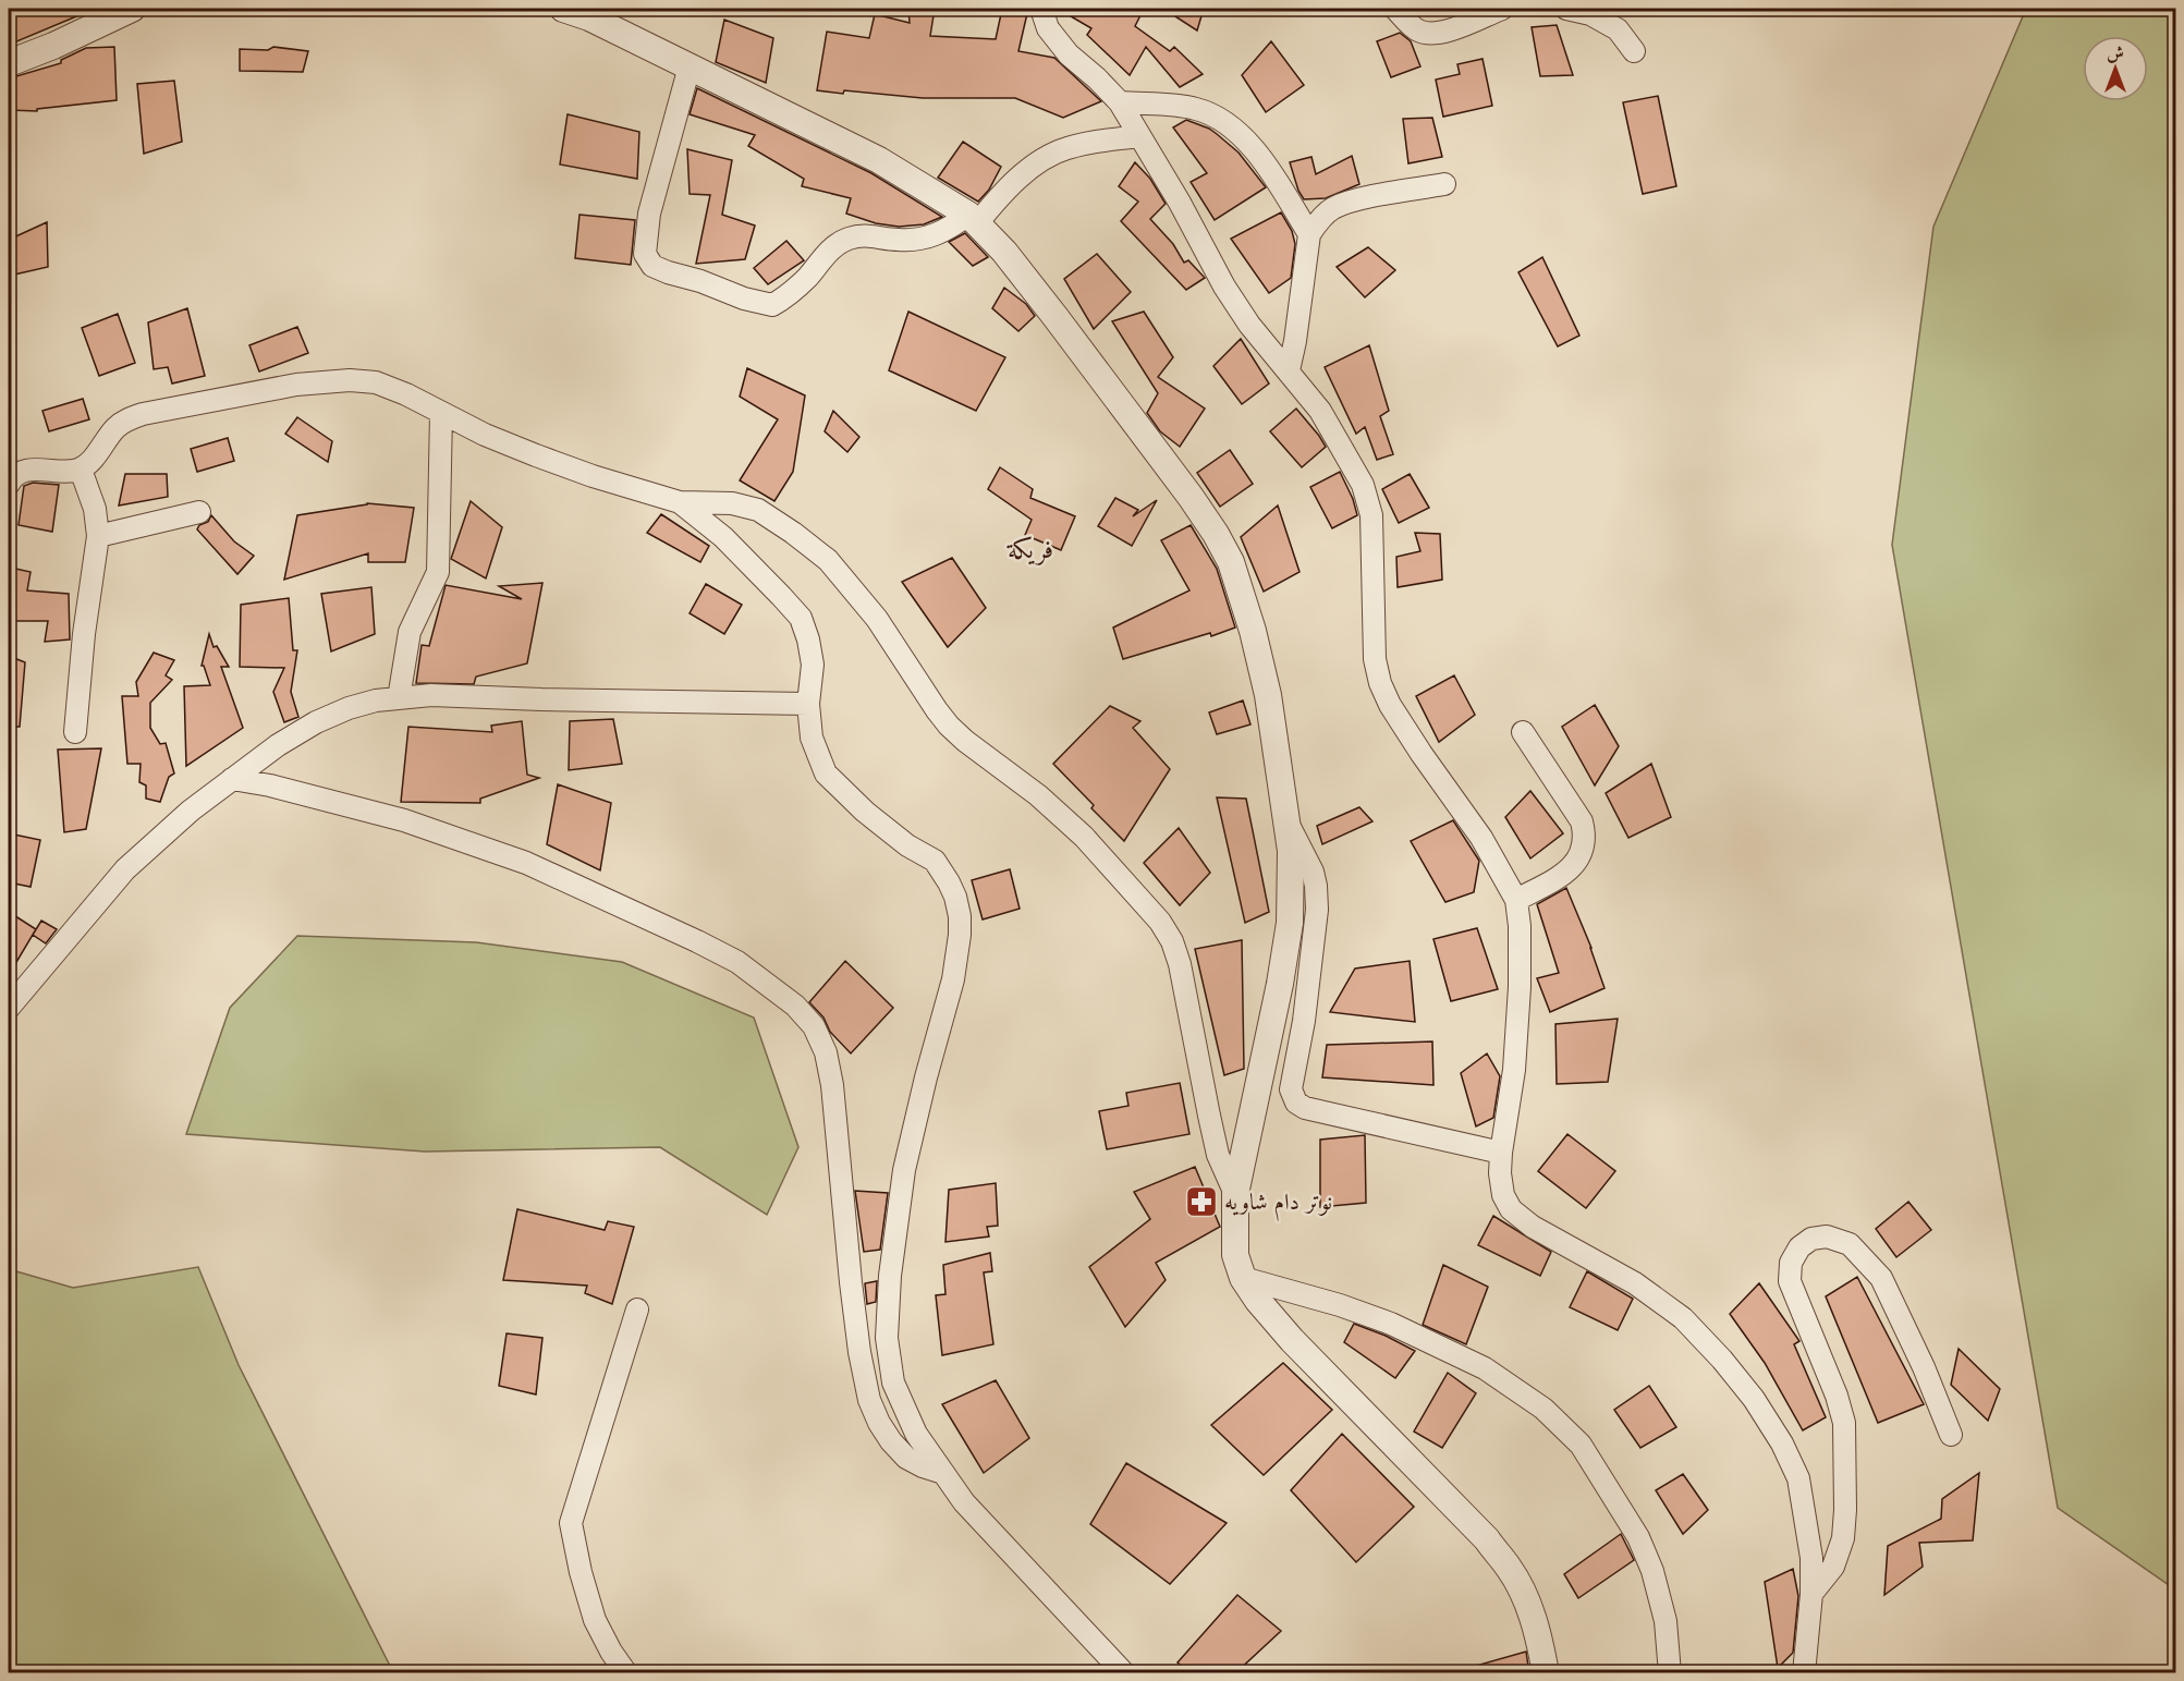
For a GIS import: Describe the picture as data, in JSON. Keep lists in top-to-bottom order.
{
  "districts": ["فريكة"],
  "places": {
    "pharmacy": ["نوتر دام شاويه"]
  },
  "north": "top"
}
